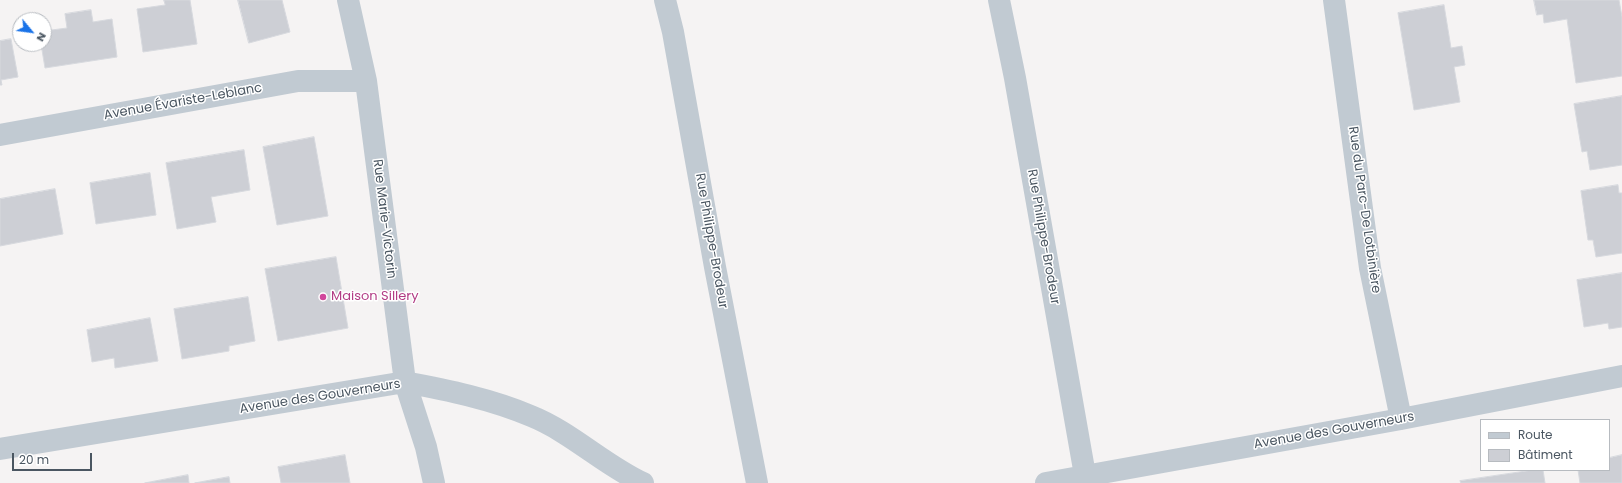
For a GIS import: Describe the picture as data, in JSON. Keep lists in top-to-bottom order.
{
  "streets": {
    "street": [
      "Avenue Évariste-Leblanc",
      "Rue du Parc-De Lotbinière",
      "Rue Marie-Victorin",
      "Rue Philippe-Brodeur",
      "Avenue des Gouverneurs"
    ]
  },
  "crossings": [
    ["Avenue Évariste-Leblanc", "Rue Marie-Victorin"],
    ["Rue du Parc-De Lotbinière", "Avenue des Gouverneurs"],
    ["Rue Marie-Victorin", "Avenue des Gouverneurs"],
    ["Rue Philippe-Brodeur", "Avenue des Gouverneurs"]
  ],
  "places": ["Maison Sillery"],
  "legend": ["Route", "Bâtiment"],
  "scale_bar": "20 m",
  "north": "bottom right"
}
